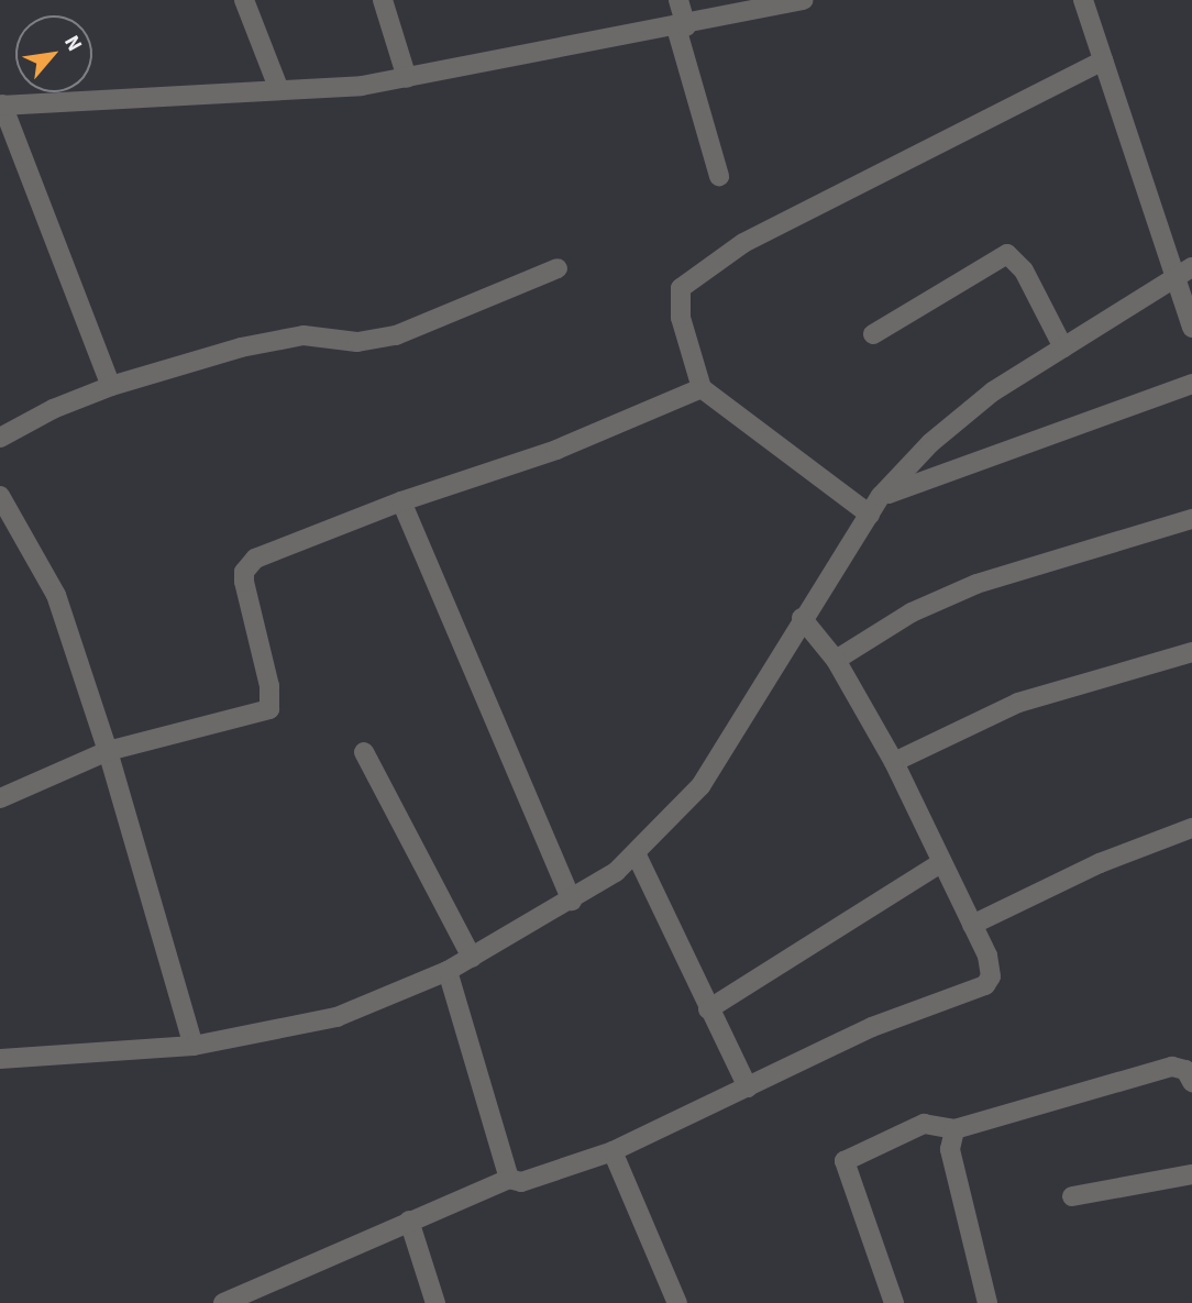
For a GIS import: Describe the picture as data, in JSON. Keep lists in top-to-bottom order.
{
  "north": "top right"
}
